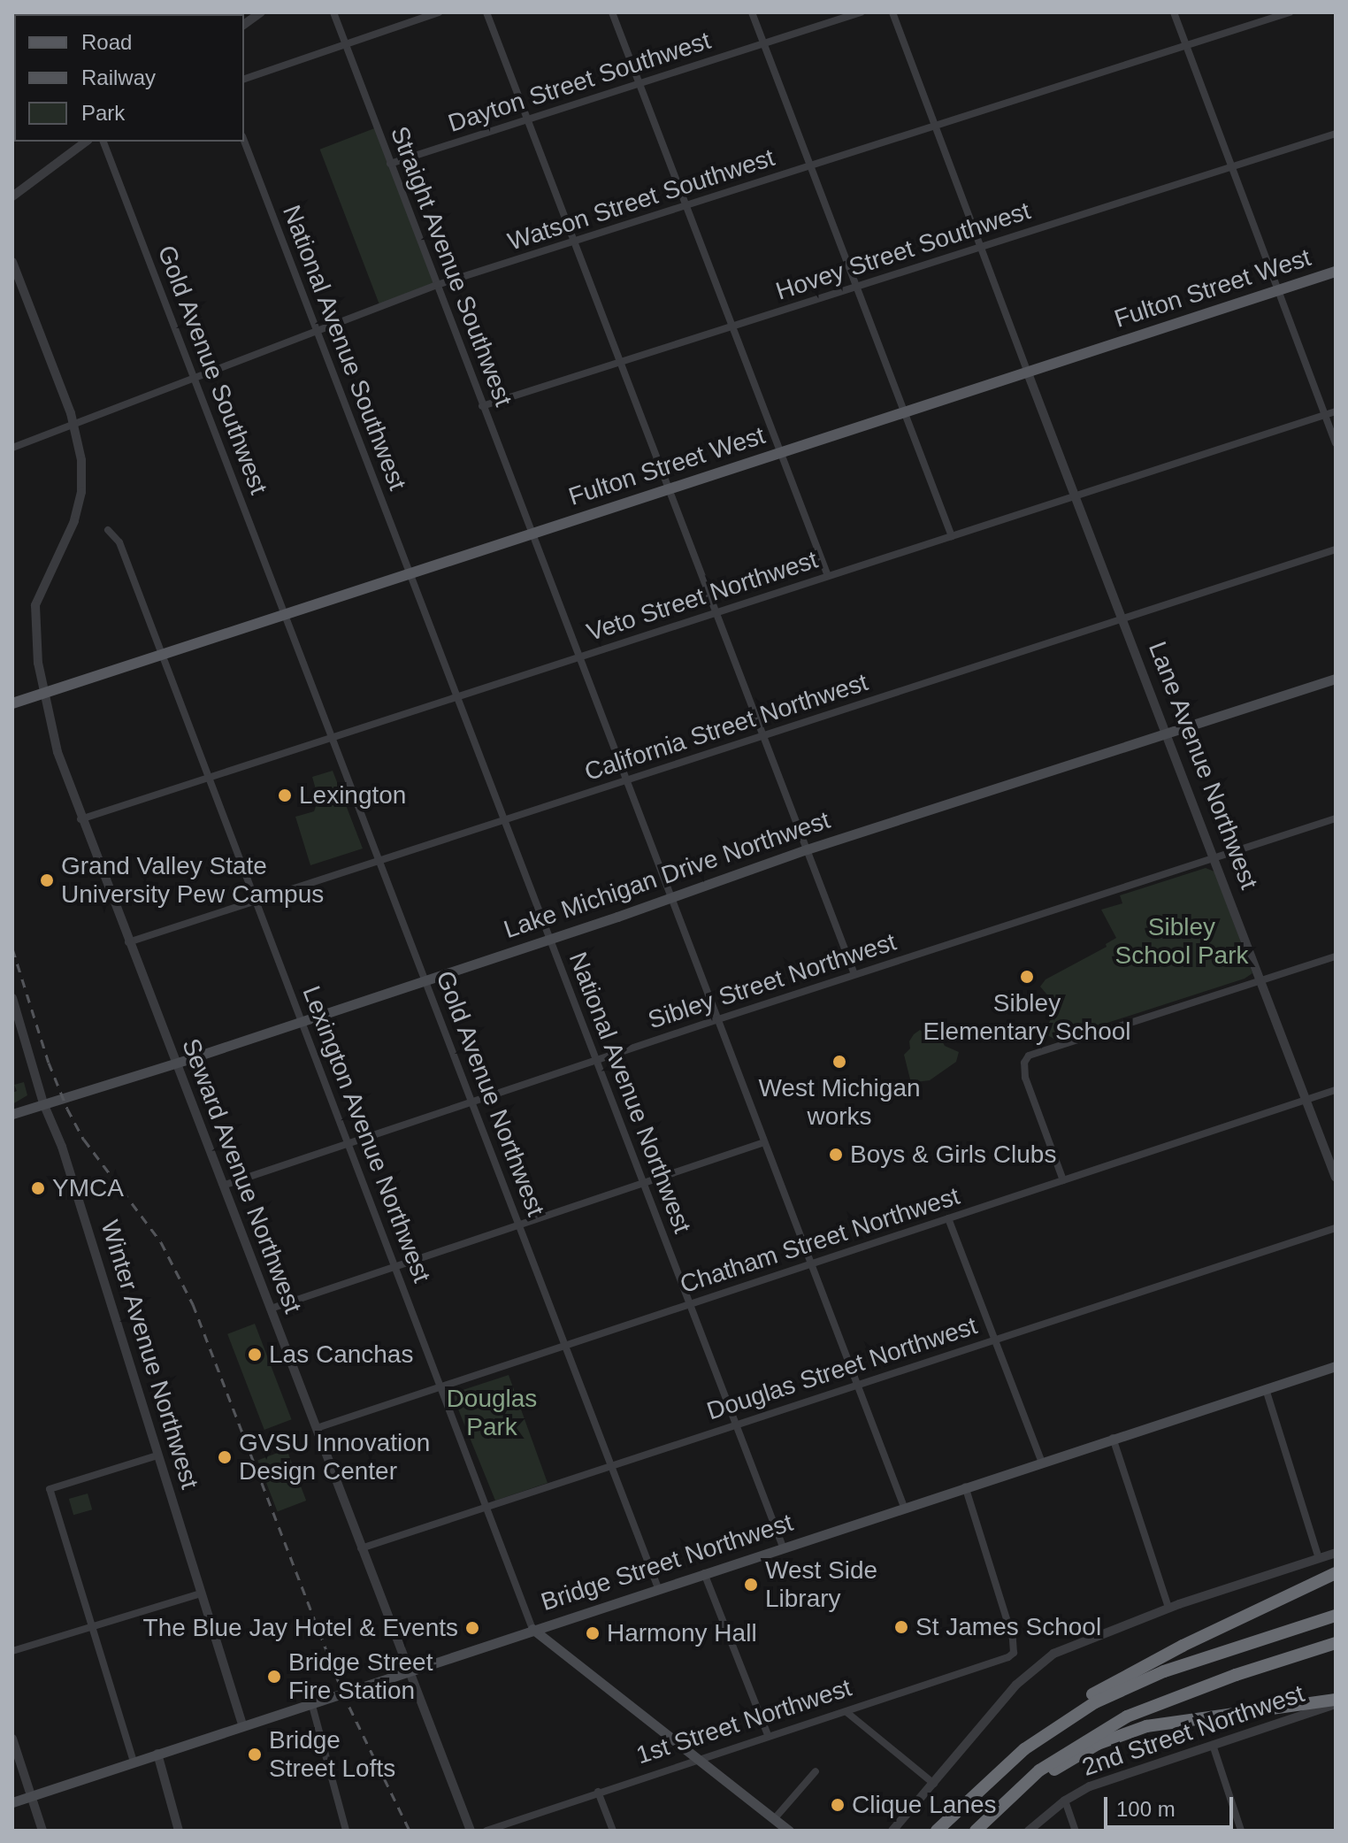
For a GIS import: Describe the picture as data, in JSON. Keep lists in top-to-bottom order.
{
  "streets": {
    "main road": ["Fulton Street West", "Lake Michigan Drive Northwest", "Bridge Street Northwest"],
    "street": [
      "Dayton Street Southwest",
      "Watson Street Southwest",
      "Hovey Street Southwest",
      "Straight Avenue Southwest",
      "National Avenue Southwest",
      "Gold Avenue Southwest",
      "Veto Street Northwest",
      "California Street Northwest",
      "Lane Avenue Northwest",
      "Sibley Street Northwest",
      "National Avenue Northwest",
      "Gold Avenue Northwest",
      "Lexington Avenue Northwest",
      "Seward Avenue Northwest",
      "Chatham Street Northwest",
      "Winter Avenue Northwest",
      "Douglas Street Northwest",
      "1st Street Northwest",
      "2nd Street Northwest"
    ]
  },
  "crossings": [
    ["Dayton Street Southwest", "Straight Avenue Southwest"],
    ["Watson Street Southwest", "Straight Avenue Southwest"],
    ["Watson Street Southwest", "National Avenue Southwest"],
    ["Watson Street Southwest", "Gold Avenue Southwest"],
    ["Watson Street Southwest", "Seward Avenue Northwest"],
    ["Hovey Street Southwest", "Straight Avenue Southwest"],
    ["Straight Avenue Southwest", "Fulton Street West"],
    ["Straight Avenue Southwest", "Veto Street Northwest"],
    ["Straight Avenue Southwest", "California Street Northwest"],
    ["Straight Avenue Southwest", "Lake Michigan Drive Northwest"],
    ["Straight Avenue Southwest", "Sibley Street Northwest"],
    ["Straight Avenue Southwest", "Chatham Street Northwest"],
    ["Straight Avenue Southwest", "Douglas Street Northwest"],
    ["Straight Avenue Southwest", "Bridge Street Northwest"],
    ["Fulton Street West", "National Avenue Southwest"],
    ["Fulton Street West", "Gold Avenue Southwest"],
    ["Fulton Street West", "Lane Avenue Northwest"],
    ["Fulton Street West", "National Avenue Northwest"],
    ["Fulton Street West", "Gold Avenue Northwest"],
    ["Fulton Street West", "Lexington Avenue Northwest"],
    ["Fulton Street West", "Seward Avenue Northwest"],
    ["National Avenue Southwest", "National Avenue Northwest"],
    ["Gold Avenue Southwest", "Gold Avenue Northwest"],
    ["Veto Street Northwest", "Lane Avenue Northwest"],
    ["Veto Street Northwest", "National Avenue Northwest"],
    ["Veto Street Northwest", "Gold Avenue Northwest"],
    ["Veto Street Northwest", "Lexington Avenue Northwest"],
    ["Veto Street Northwest", "Seward Avenue Northwest"],
    ["California Street Northwest", "Lane Avenue Northwest"],
    ["California Street Northwest", "National Avenue Northwest"],
    ["California Street Northwest", "Gold Avenue Northwest"],
    ["California Street Northwest", "Lexington Avenue Northwest"],
    ["California Street Northwest", "Seward Avenue Northwest"],
    ["Lane Avenue Northwest", "Lake Michigan Drive Northwest"],
    ["Lane Avenue Northwest", "Sibley Street Northwest"],
    ["Lane Avenue Northwest", "Chatham Street Northwest"],
    ["Lake Michigan Drive Northwest", "National Avenue Northwest"],
    ["Lake Michigan Drive Northwest", "Gold Avenue Northwest"],
    ["Lake Michigan Drive Northwest", "Lexington Avenue Northwest"],
    ["Lake Michigan Drive Northwest", "Seward Avenue Northwest"],
    ["Lake Michigan Drive Northwest", "Winter Avenue Northwest"],
    ["Sibley Street Northwest", "National Avenue Northwest"],
    ["Sibley Street Northwest", "Gold Avenue Northwest"],
    ["Sibley Street Northwest", "Lexington Avenue Northwest"],
    ["Sibley Street Northwest", "Seward Avenue Northwest"],
    ["National Avenue Northwest", "Chatham Street Northwest"],
    ["National Avenue Northwest", "Douglas Street Northwest"],
    ["National Avenue Northwest", "Bridge Street Northwest"],
    ["Gold Avenue Northwest", "Chatham Street Northwest"],
    ["Gold Avenue Northwest", "Douglas Street Northwest"],
    ["Gold Avenue Northwest", "Bridge Street Northwest"],
    ["Lexington Avenue Northwest", "Chatham Street Northwest"],
    ["Lexington Avenue Northwest", "Douglas Street Northwest"],
    ["Lexington Avenue Northwest", "Bridge Street Northwest"],
    ["Seward Avenue Northwest", "Chatham Street Northwest"],
    ["Seward Avenue Northwest", "Douglas Street Northwest"],
    ["Seward Avenue Northwest", "Bridge Street Northwest"],
    ["Winter Avenue Northwest", "Bridge Street Northwest"],
    ["Bridge Street Northwest", "1st Street Northwest"]
  ],
  "parks": ["Sibley School Park", "Douglas Park"],
  "places": [
    "Lexington",
    "Grand Valley State University Pew Campus",
    "Sibley Elementary School",
    "West Michigan works",
    "Boys & Girls Clubs",
    "YMCA",
    "Las Canchas",
    "GVSU Innovation Design Center",
    "West Side Library",
    "St James School",
    "The Blue Jay Hotel & Events",
    "Harmony Hall",
    "Bridge Street Fire Station",
    "Bridge Street Lofts",
    "Clique Lanes"
  ],
  "legend": ["Road", "Railway", "Park"],
  "scale_bar": "100 m"
}
